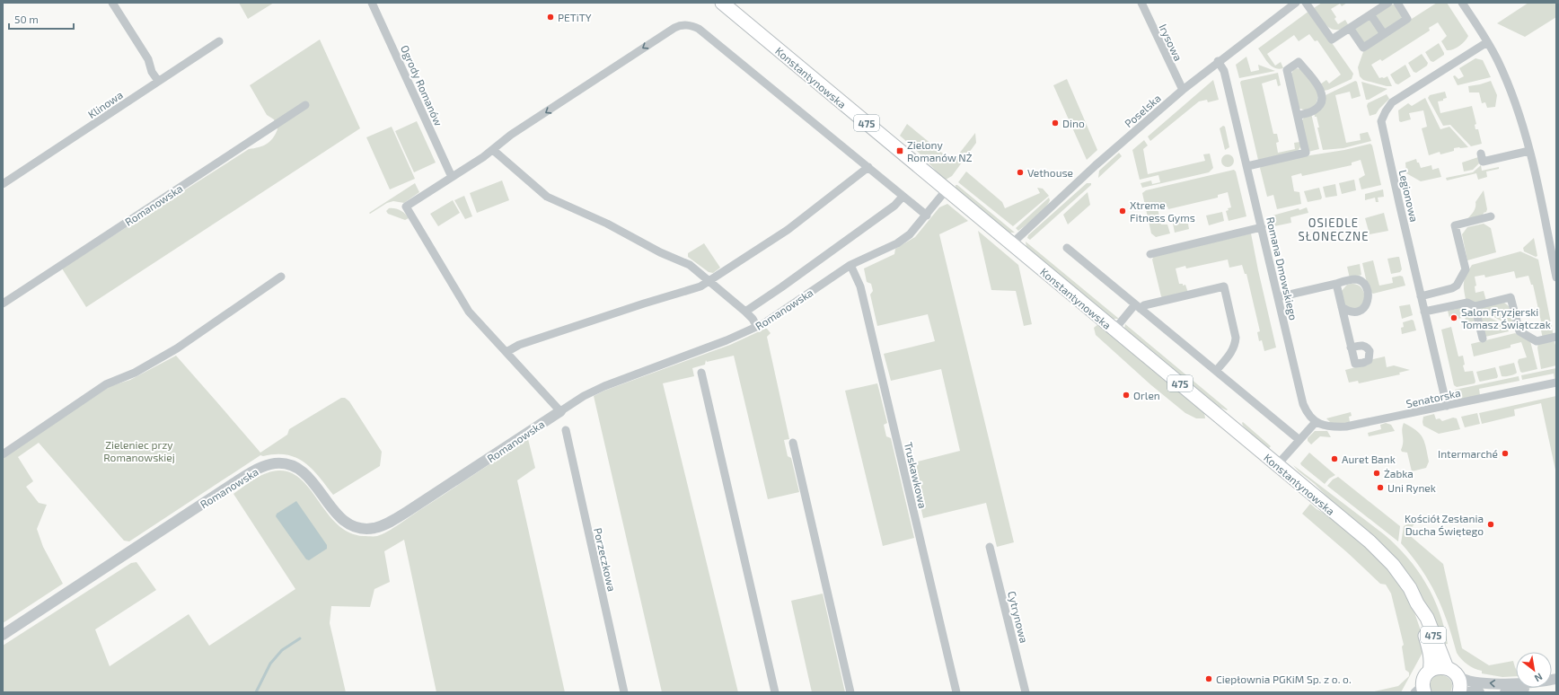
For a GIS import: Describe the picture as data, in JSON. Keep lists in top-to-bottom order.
{
  "streets": {
    "main road": ["Konstantynowska", "475"],
    "street": [
      "Irysowa",
      "Ogrody Romanów",
      "Klinowa",
      "Poselska",
      "Legionowa",
      "Romanowska",
      "Romana Dmowskiego",
      "Senatorska",
      "Truskawkowa",
      "Porzeczkowa",
      "Cytrynowa"
    ]
  },
  "crossings": [
    ["Irysowa", "Poselska"],
    ["Konstantynowska", "Poselska"],
    ["Konstantynowska", "475"],
    ["Konstantynowska", "Romanowska"],
    ["Poselska", "Romana Dmowskiego"],
    ["Legionowa", "Senatorska"],
    ["Romanowska", "Truskawkowa"],
    ["Romana Dmowskiego", "Senatorska"]
  ],
  "districts": ["OSIEDLE SŁONECZNE"],
  "parks": ["Zieleniec przy Romanowskiej"],
  "places": {
    "other": [
      "PETiTY",
      "Dino",
      "Vethouse",
      "Xtreme Fitness Gyms",
      "Salon Fryzjerski Tomasz Świątczak",
      "Orlen",
      "Intermarché",
      "Auret Bank",
      "Żabka",
      "Uni Rynek",
      "Kościół Zesłania Ducha Świętego",
      "Ciepłownia PGKiM Sp. z o. o."
    ],
    "transit": ["Zielony Romanów NŻ"]
  },
  "scale_bar": "50 m",
  "north": "bottom right"
}
